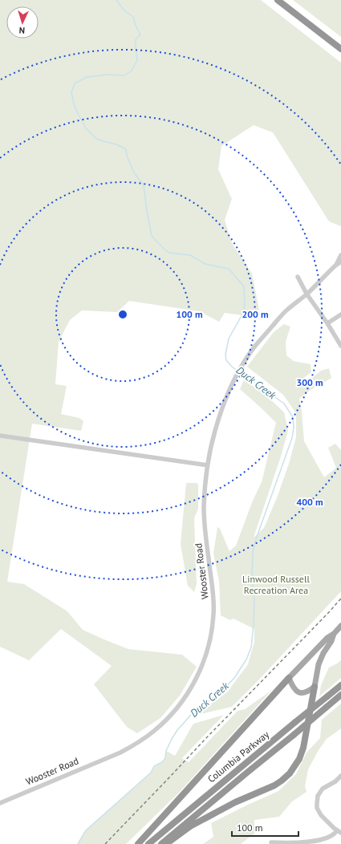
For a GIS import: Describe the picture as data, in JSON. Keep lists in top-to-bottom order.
{
  "streets": {
    "highway": ["Columbia Parkway"],
    "street": ["Wooster Road"]
  },
  "water": ["Duck Creek"],
  "parks": ["Linwood Russell Recreation Area"],
  "scale_bar": "100 m",
  "north": "bottom",
  "rings": [
    "100 m",
    "200 m",
    "300 m",
    "400 m"
  ]
}
